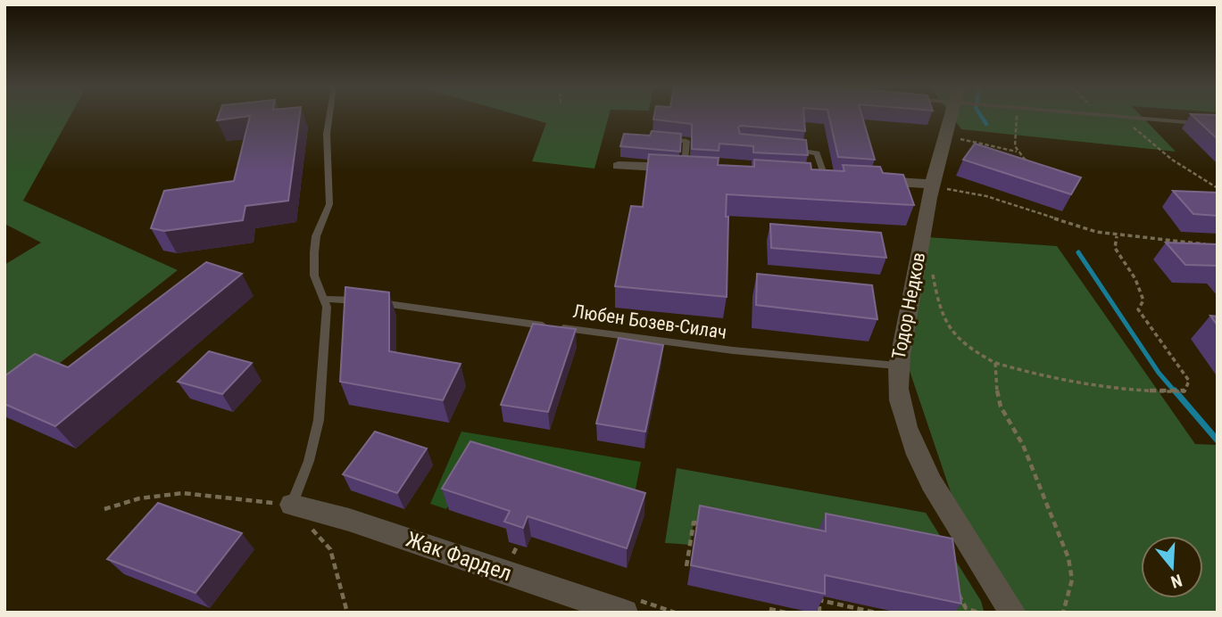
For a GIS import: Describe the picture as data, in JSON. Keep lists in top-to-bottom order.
{
  "streets": {
    "street": ["Тодор Недков", "Жак Фардел"],
    "lane": ["Любен Бозев-Силач"]
  },
  "crossings": [
    ["Тодор Недков", "Любен Бозев-Силач"]
  ],
  "north": "bottom"
}
